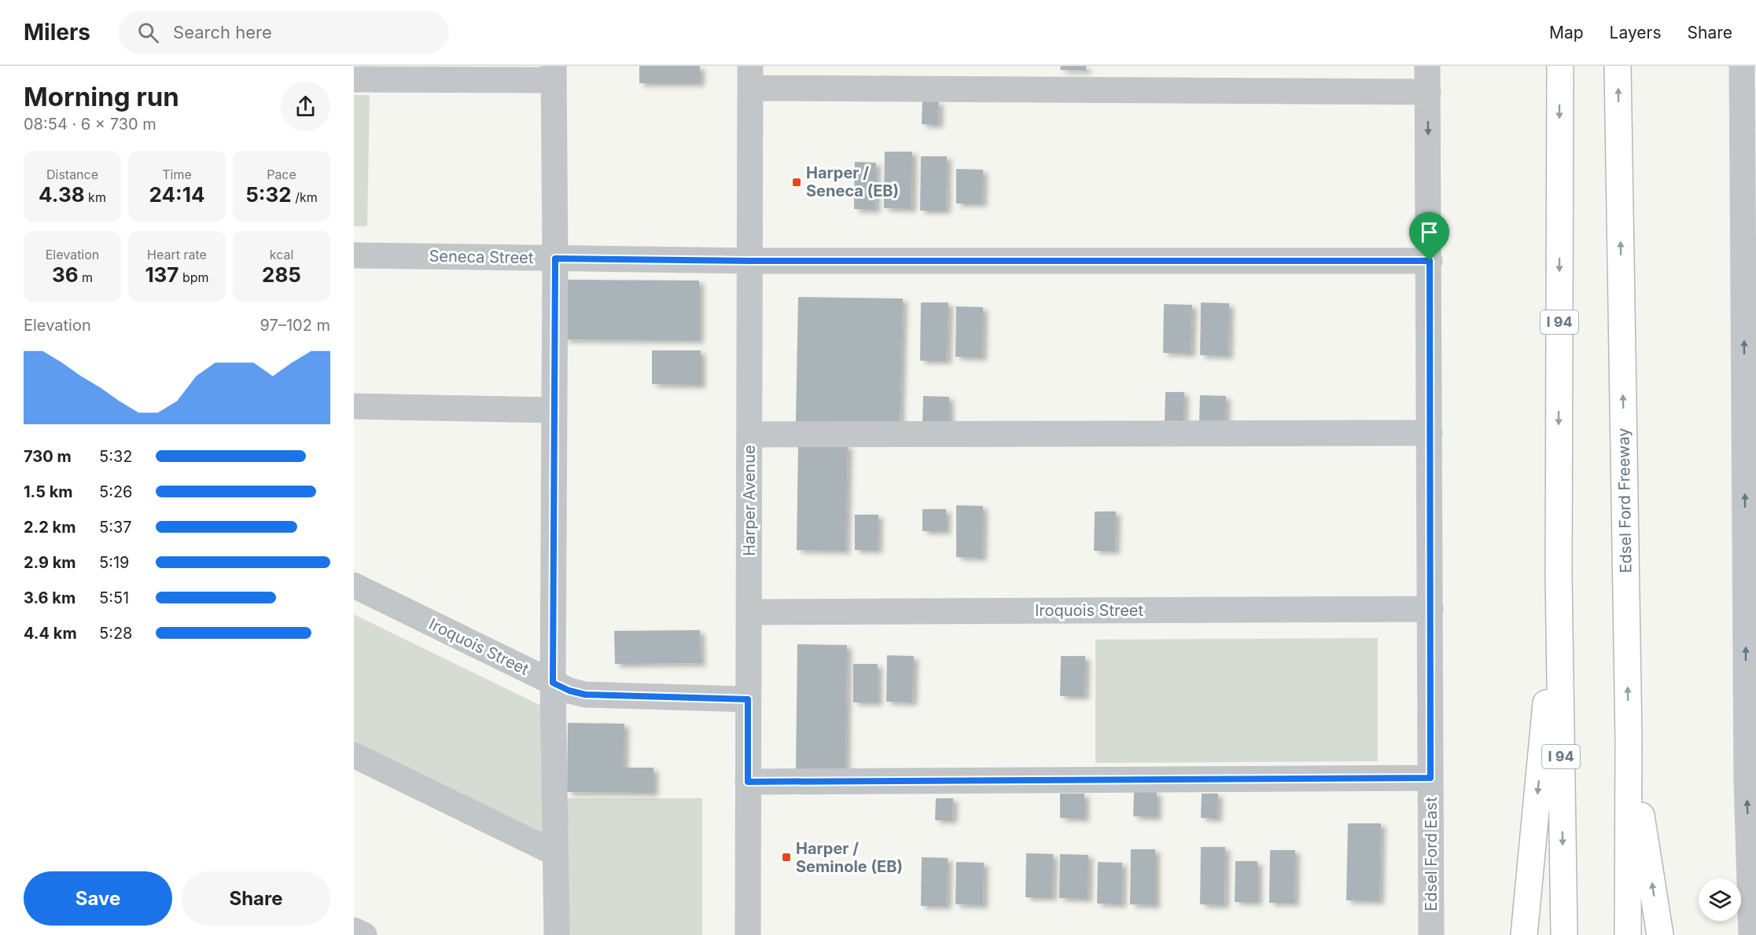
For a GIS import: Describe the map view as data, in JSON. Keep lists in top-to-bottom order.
{
  "streets": {
    "highway": ["I 94", "Edsel Ford Freeway"],
    "street": [
      "Seneca Street",
      "Harper Avenue",
      "Iroquois Street",
      "Edsel Ford East"
    ]
  },
  "crossings": [
    ["Seneca Street", "Harper Avenue"],
    ["Seneca Street", "Edsel Ford East"],
    ["Harper Avenue", "Iroquois Street"],
    ["Iroquois Street", "Edsel Ford East"]
  ],
  "places": {
    "transit": ["Harper / Seneca (EB)", "Harper / Seminole (EB)"]
  },
  "page": {
    "header": "Milers",
    "search": "Search here",
    "nav": ["Map", "Layers", "Share"],
    "heading": ["Morning run", "08:54 · 6 × 730 m"],
    "stats": [
      ["Distance", "4.38 km"],
      ["Time", "24:14"],
      ["Pace", "5:32 /km"],
      ["Elevation", "36 m"],
      ["Heart rate", "137 bpm"],
      ["kcal", "285"]
    ],
    "chart": ["Elevation", "97–102 m"],
    "list": [
      {
        "name": "730 m",
        "note": "5:32"
      },
      {
        "name": "1.5 km",
        "note": "5:26"
      },
      {
        "name": "2.2 km",
        "note": "5:37"
      },
      {
        "name": "2.9 km",
        "note": "5:19"
      },
      {
        "name": "3.6 km",
        "note": "5:51"
      },
      {
        "name": "4.4 km",
        "note": "5:28"
      }
    ],
    "buttons": ["Save", "Share"]
  }
}
